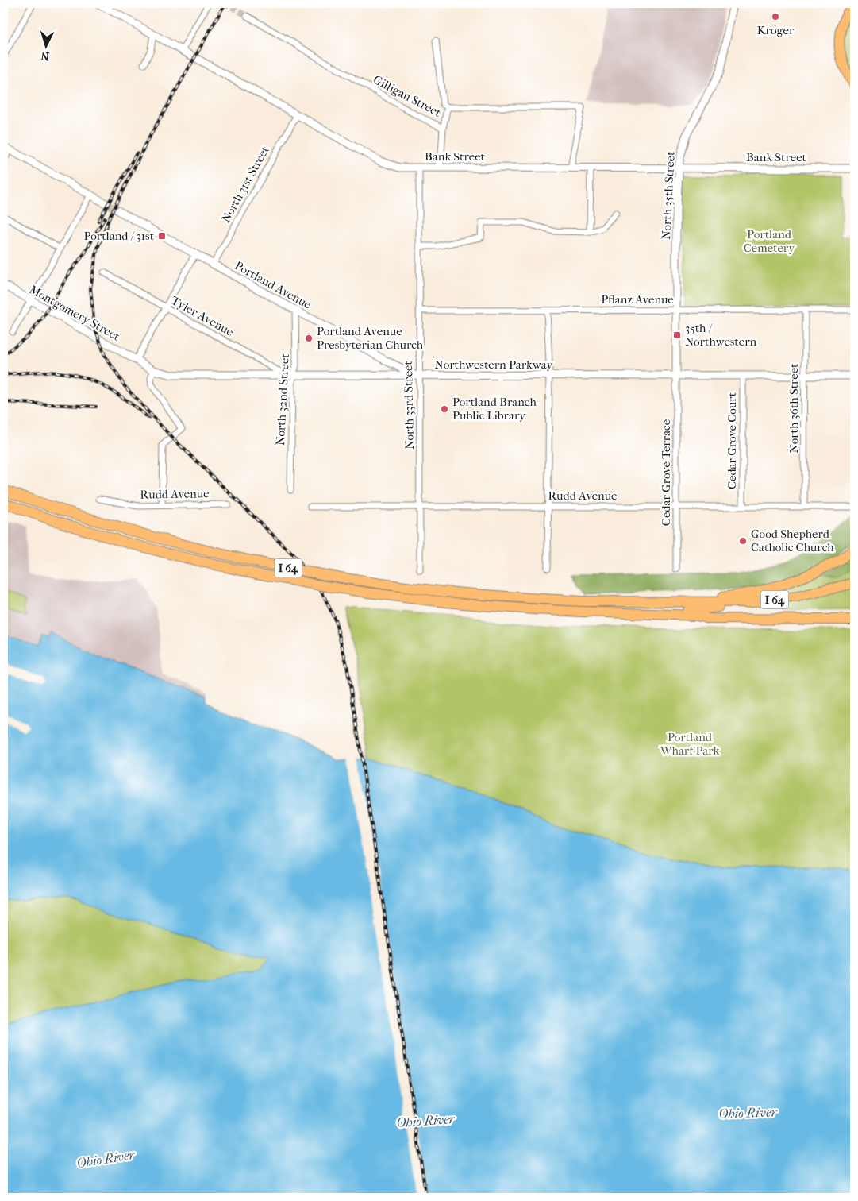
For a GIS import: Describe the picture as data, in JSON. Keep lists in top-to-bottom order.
{
  "streets": {
    "highway": ["I 64"],
    "street": [
      "Gilligan Street",
      "Bank Street",
      "North 31st Street",
      "North 35th Street",
      "Portland Avenue",
      "Pflanz Avenue",
      "Montgomery Street",
      "Tyler Avenue",
      "Northwestern Parkway",
      "North 32nd Street",
      "North 33rd Street",
      "North 36th Street",
      "Cedar Grove Court",
      "Cedar Grove Terrace",
      "Rudd Avenue"
    ]
  },
  "crossings": [
    ["Gilligan Street", "Bank Street"],
    ["Bank Street", "North 31st Street"],
    ["Bank Street", "North 35th Street"],
    ["Bank Street", "North 33rd Street"],
    ["North 31st Street", "Portland Avenue"],
    ["North 35th Street", "Pflanz Avenue"],
    ["North 35th Street", "Northwestern Parkway"],
    ["North 35th Street", "Cedar Grove Terrace"],
    ["Portland Avenue", "Northwestern Parkway"],
    ["Portland Avenue", "North 32nd Street"],
    ["Portland Avenue", "North 33rd Street"],
    ["Pflanz Avenue", "North 33rd Street"],
    ["Pflanz Avenue", "North 36th Street"],
    ["Montgomery Street", "Northwestern Parkway"],
    ["Tyler Avenue", "Northwestern Parkway"],
    ["Tyler Avenue", "North 32nd Street"],
    ["Northwestern Parkway", "North 32nd Street"],
    ["Northwestern Parkway", "North 33rd Street"],
    ["Northwestern Parkway", "North 36th Street"],
    ["Northwestern Parkway", "Cedar Grove Court"],
    ["Northwestern Parkway", "Cedar Grove Terrace"],
    ["North 33rd Street", "Rudd Avenue"],
    ["North 36th Street", "Rudd Avenue"],
    ["Cedar Grove Court", "Rudd Avenue"],
    ["Cedar Grove Terrace", "Rudd Avenue"]
  ],
  "water": ["Ohio River"],
  "parks": ["Portland Cemetery", "Portland Wharf Park"],
  "places": {
    "other": [
      "Kroger",
      "Portland Avenue Presbyterian Church",
      "Portland Branch Public Library",
      "Good Shepherd Catholic Church"
    ],
    "transit": ["Portland / 31st", "35th / Northwestern"]
  },
  "north": "bottom"
}
